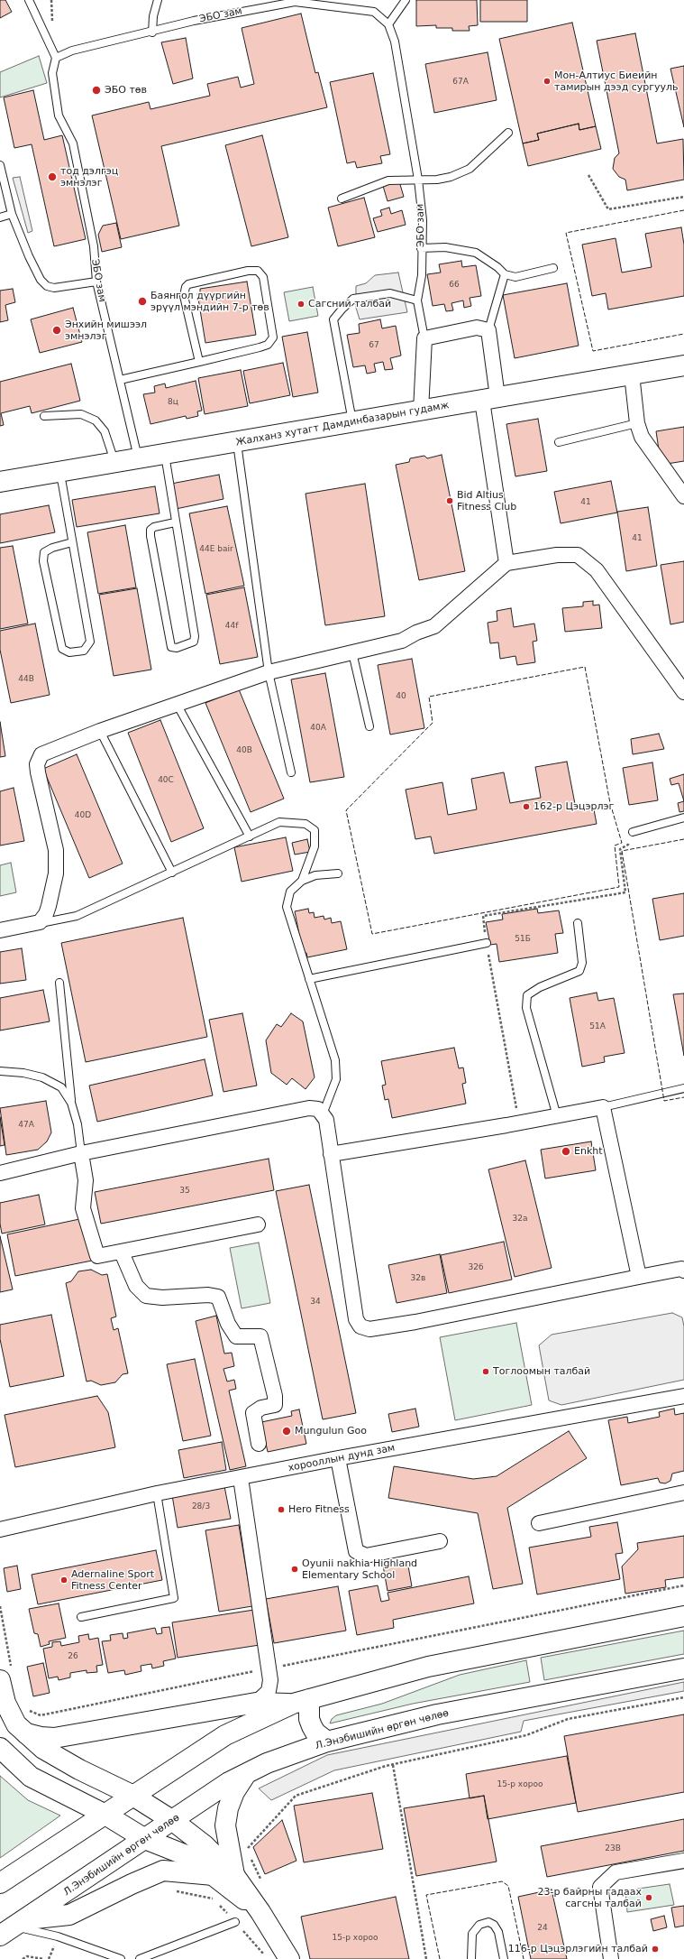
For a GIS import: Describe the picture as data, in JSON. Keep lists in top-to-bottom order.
{
  "streets": {
    "main road": ["Жалханз хутагт Дамдинбазарын гудамж", "Л.Энэбишийн өргөн чөлөө"],
    "street": ["хорооллын дунд зам"],
    "lane": ["ЭБО зам"]
  },
  "crossings": [
    ["ЭБО зам", "Жалханз хутагт Дамдинбазарын гудамж"]
  ],
  "places": [
    "Мон-Алтиус Биеийн тамирын дээд сургууль",
    "ЭБО төв",
    "тод дэлгэц эмнэлэг",
    "Баянгол дүүргийн эрүүл мэндийн 7-р төв",
    "Сагсний талбай",
    "Энхийн мишээл эмнэлэг",
    "Bid Altius Fitness Club",
    "162-р Цэцэрлэг",
    "Enkht",
    "Тоглоомын талбай",
    "Mungulun Goo",
    "Hero Fitness",
    "Oyunii nakhia Highland Elementary School",
    "Adernaline Sport Fitness Center",
    "23-р байрны гадаах сагсны талбай",
    "116-р Цэцэрлэгийн талбай"
  ],
  "house_numbers": [
    "67А",
    "66",
    "67",
    "8ц",
    "41",
    "41",
    "44E bair",
    "44f",
    "44B",
    "40",
    "40А",
    "40B",
    "40C",
    "40D",
    "51Б",
    "51А",
    "47А",
    "35",
    "32а",
    "32б",
    "32в",
    "34",
    "28/3",
    "26",
    "15-р хороо",
    "23В",
    "24",
    "15-р хороо"
  ]
}
